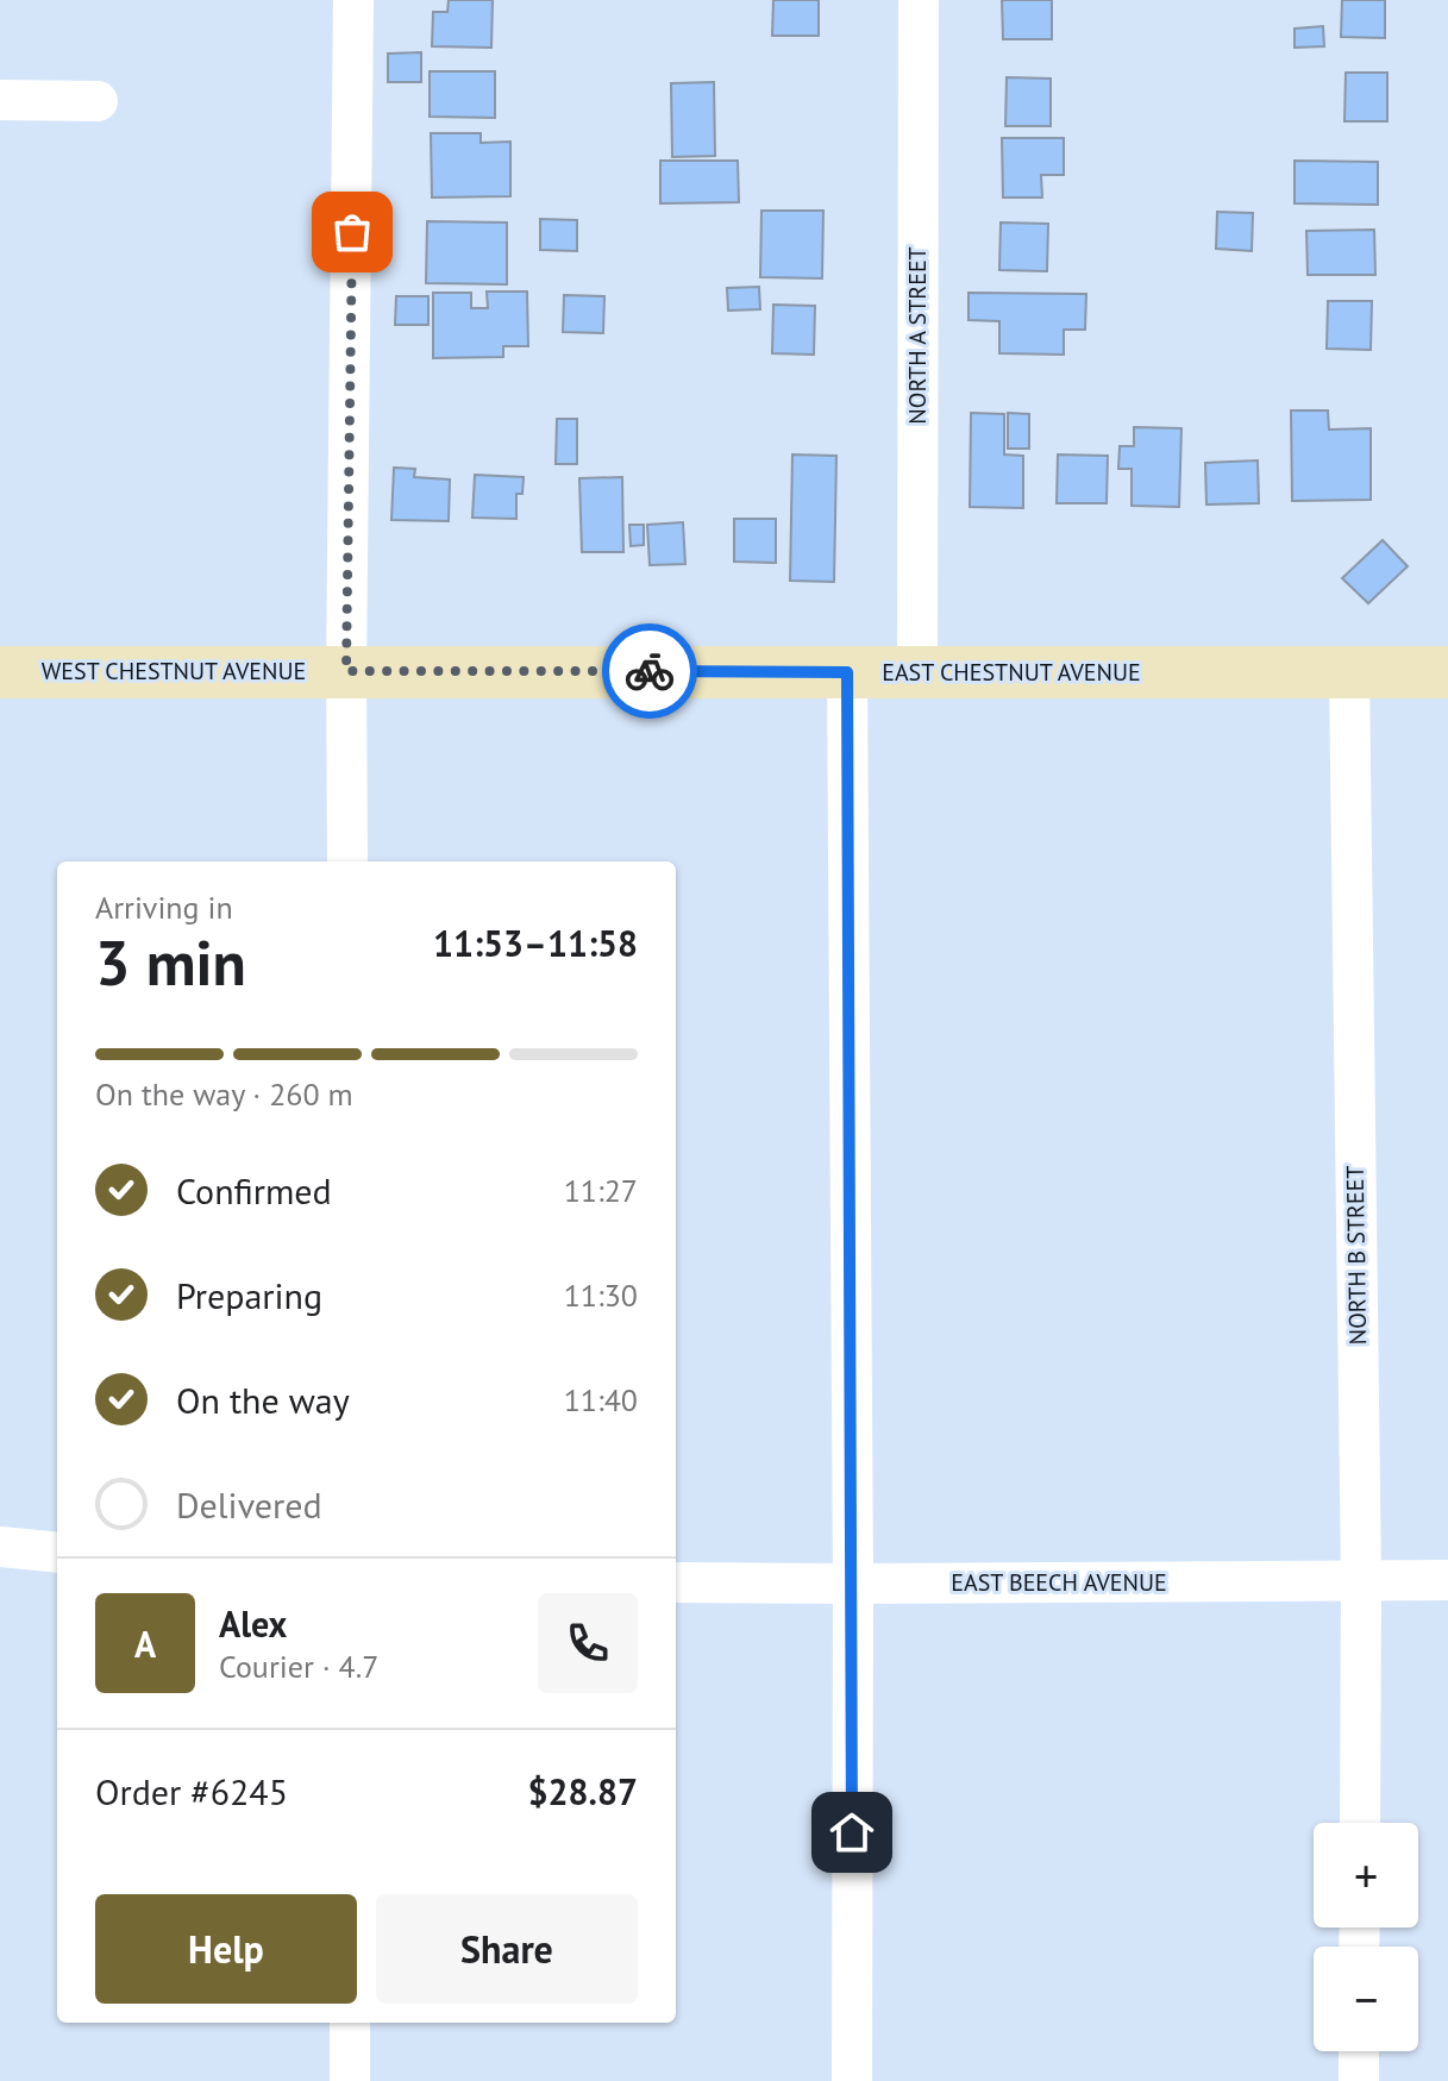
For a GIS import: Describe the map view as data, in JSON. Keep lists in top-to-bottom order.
{
  "streets": {
    "street": [
      "NORTH A STREET",
      "WEST CHESTNUT AVENUE",
      "EAST CHESTNUT AVENUE",
      "NORTH B STREET",
      "EAST BEECH AVENUE"
    ]
  },
  "crossings": [
    ["NORTH A STREET", "EAST CHESTNUT AVENUE"],
    ["WEST CHESTNUT AVENUE", "EAST CHESTNUT AVENUE"],
    ["EAST CHESTNUT AVENUE", "NORTH B STREET"],
    ["NORTH B STREET", "EAST BEECH AVENUE"]
  ],
  "page": {
    "heading": ["3 min", "Arriving in", "11:53–11:58"],
    "panel": [
      "Alex",
      "Courier · 4.7",
      "Order #6245",
      "$28.87"
    ],
    "bar": "On the way · 260 m",
    "list": [
      ["Confirmed", "11:27"],
      ["Preparing", "11:30"],
      ["On the way", "11:40"],
      "Delivered"
    ],
    "round": "A",
    "map_buttons": ["+", "−"],
    "buttons": ["Help", "Share"]
  }
}
